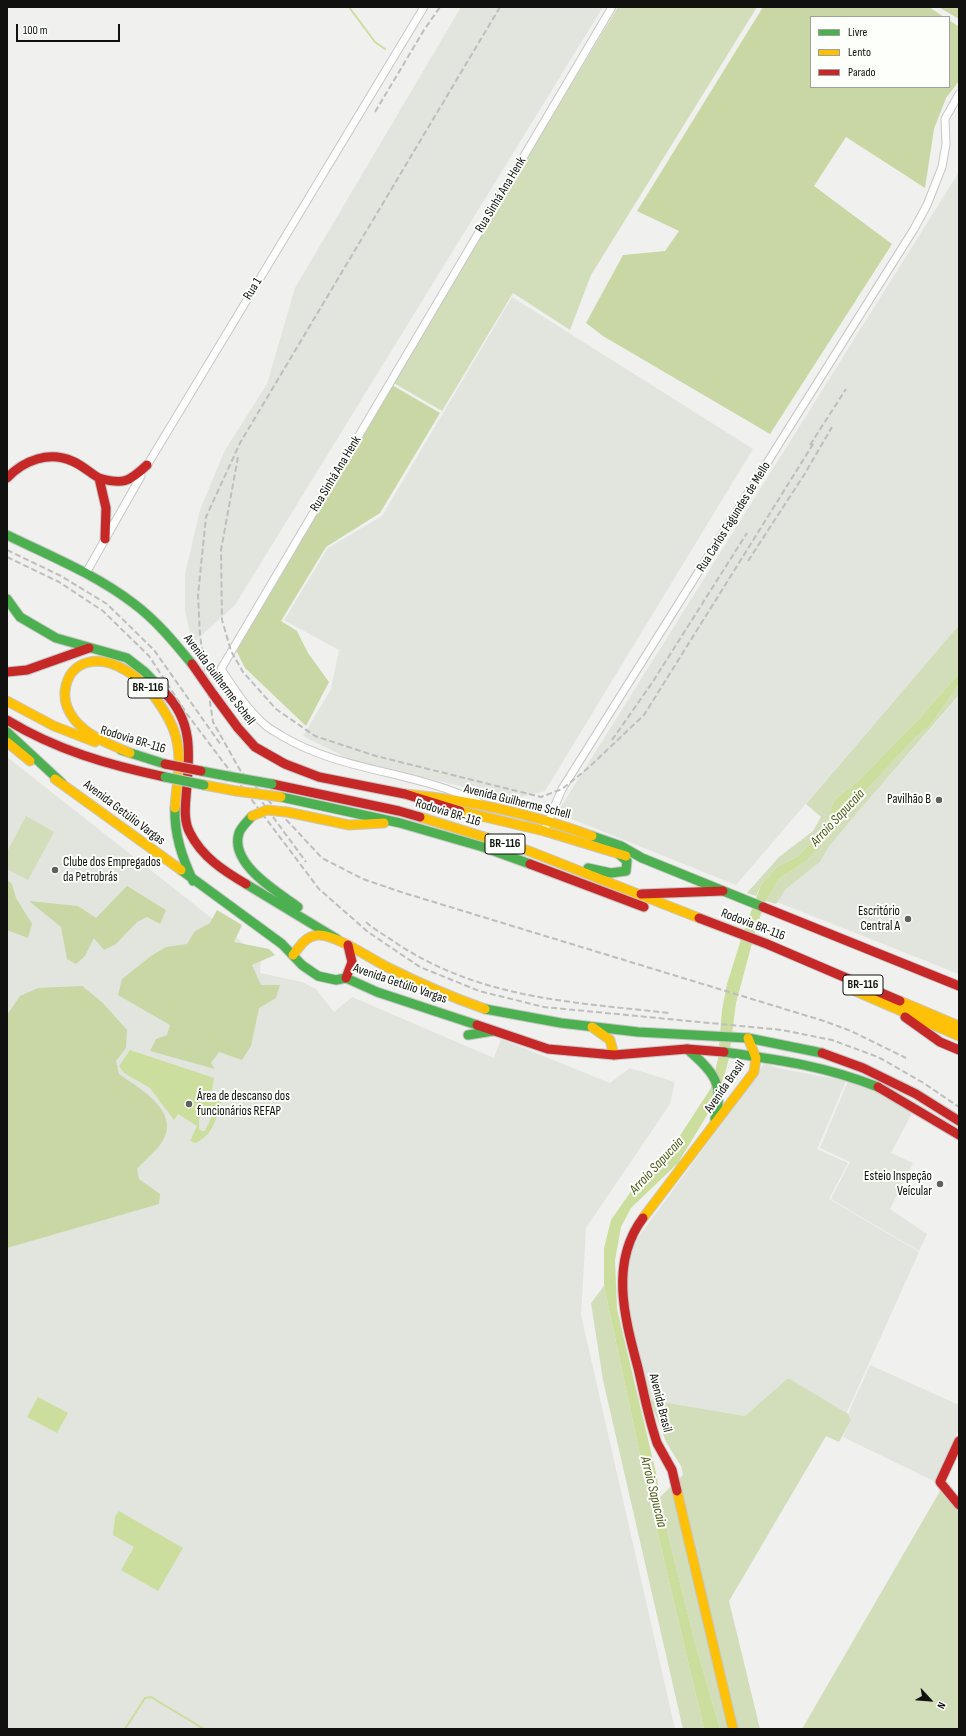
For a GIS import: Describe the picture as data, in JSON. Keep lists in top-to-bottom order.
{
  "streets": {
    "main road": [
      "Avenida Guilherme Schell",
      "BR-116",
      "Rodovia BR-116",
      "Avenida Getúlio Vargas",
      "Avenida Brasil"
    ],
    "street": ["Rua Sinhá Ana Henk", "Rua 1", "Rua Carlos Fagundes de Mello"]
  },
  "crossings": [
    ["Rua Sinhá Ana Henk", "Avenida Guilherme Schell"],
    ["Rua 1", "Avenida Guilherme Schell"],
    ["Rua Carlos Fagundes de Mello", "Avenida Guilherme Schell"],
    ["Avenida Guilherme Schell", "BR-116"],
    ["BR-116", "Rodovia BR-116"],
    ["BR-116", "Avenida Getúlio Vargas"],
    ["Avenida Getúlio Vargas", "Avenida Brasil"]
  ],
  "water": ["Arroio Sapucaia"],
  "places": [
    "Pavilhão B",
    "Clube dos Empregados da Petrobrás",
    "Escritório Central A",
    "Área de descanso dos funcionários REFAP",
    "Esteio Inspeção Veícular"
  ],
  "legend": ["Livre", "Lento", "Parado"],
  "scale_bar": "100 m",
  "north": "bottom right"
}
